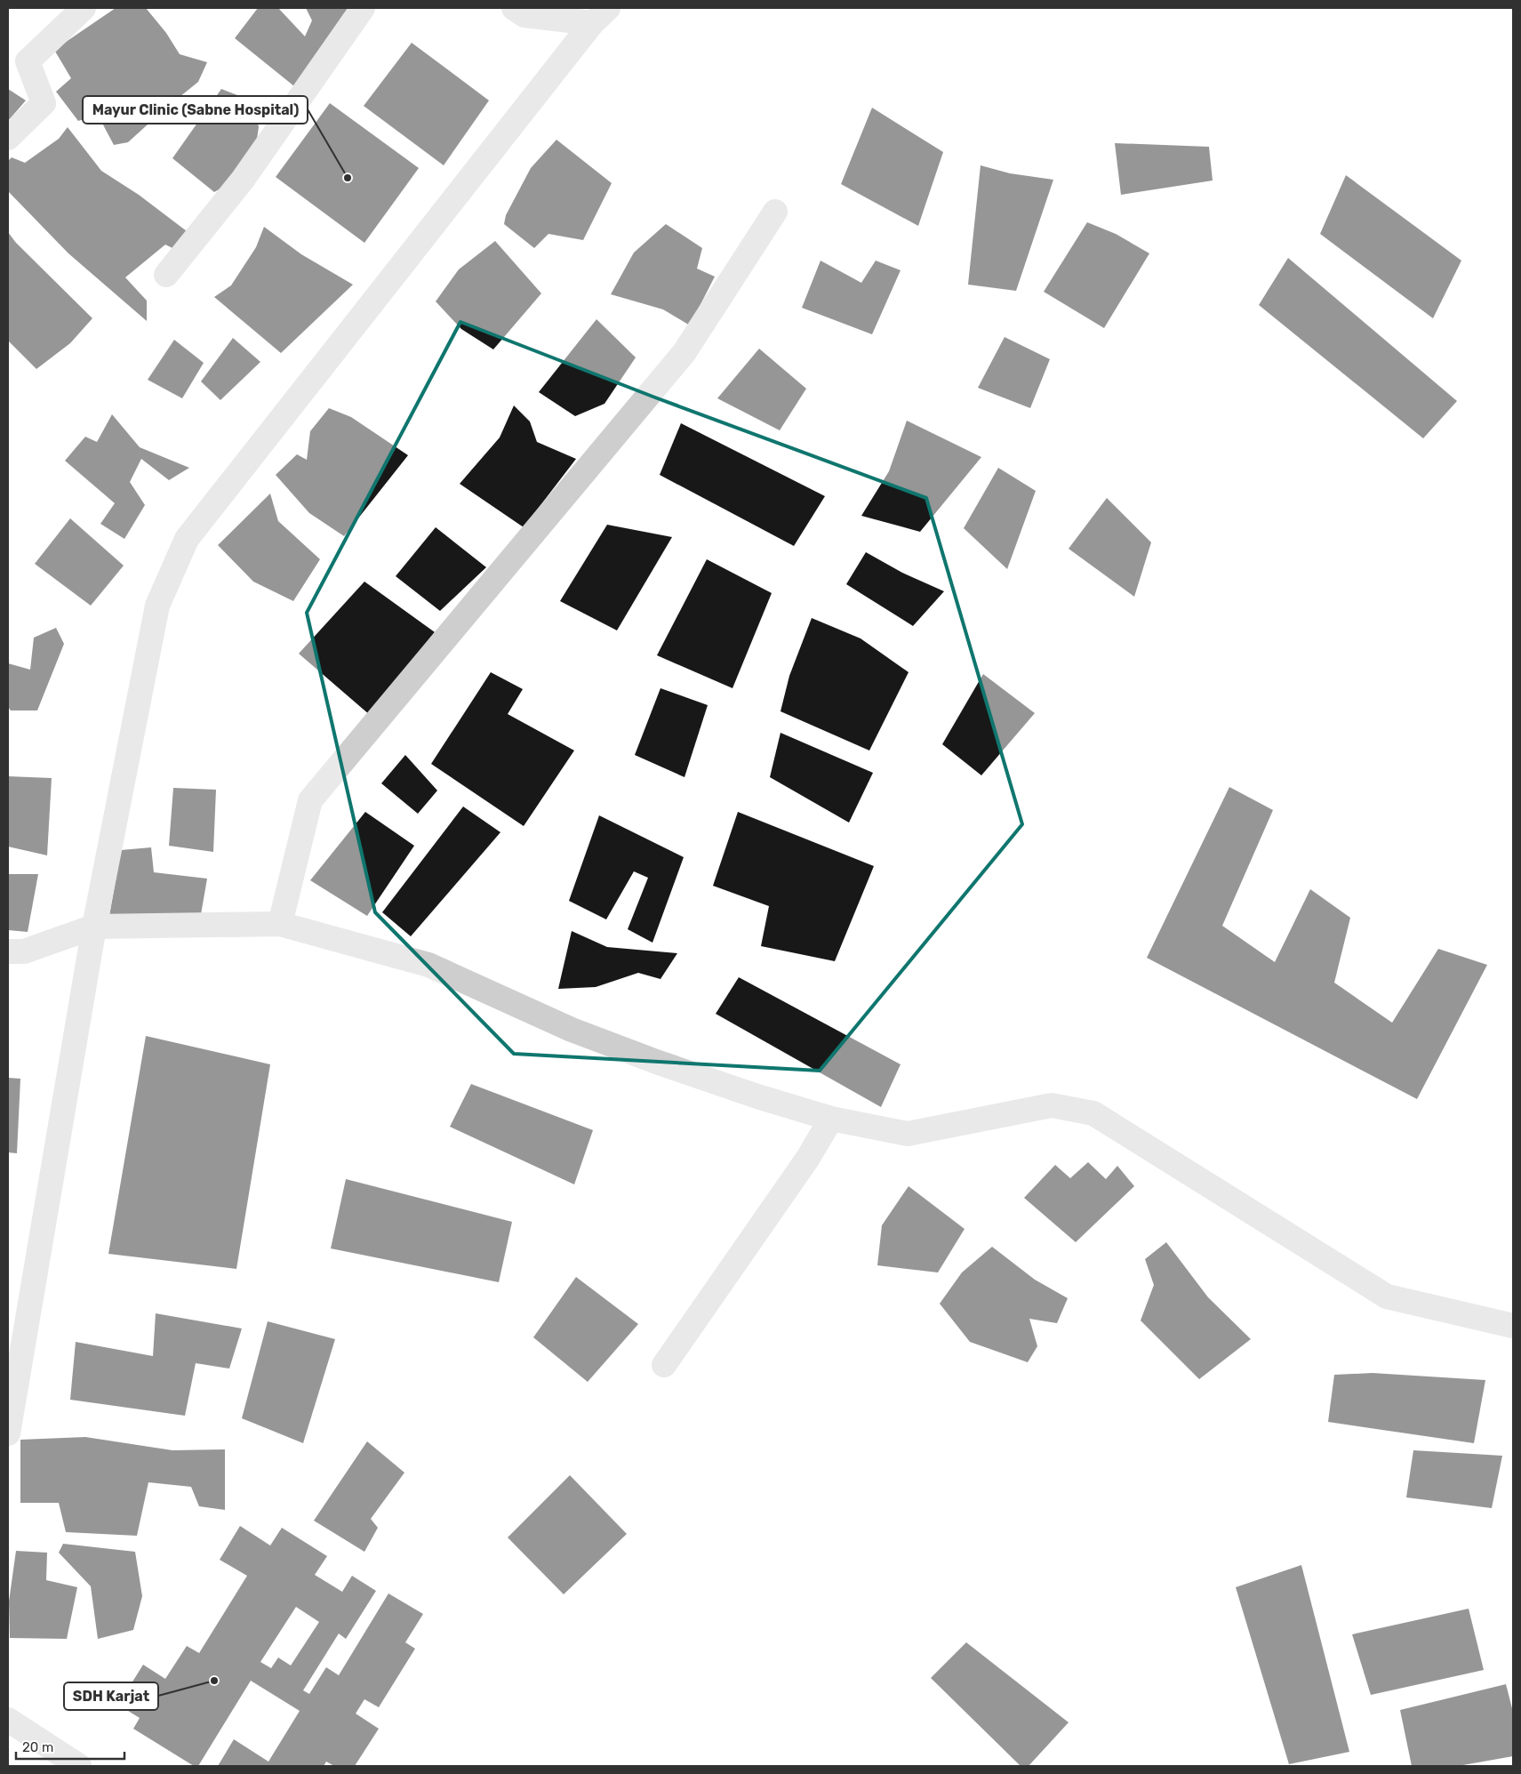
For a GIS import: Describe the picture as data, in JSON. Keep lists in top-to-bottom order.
{
  "places": ["Mayur Clinic (Sabne Hospital)", "SDH Karjat"],
  "scale_bar": "20 m"
}
